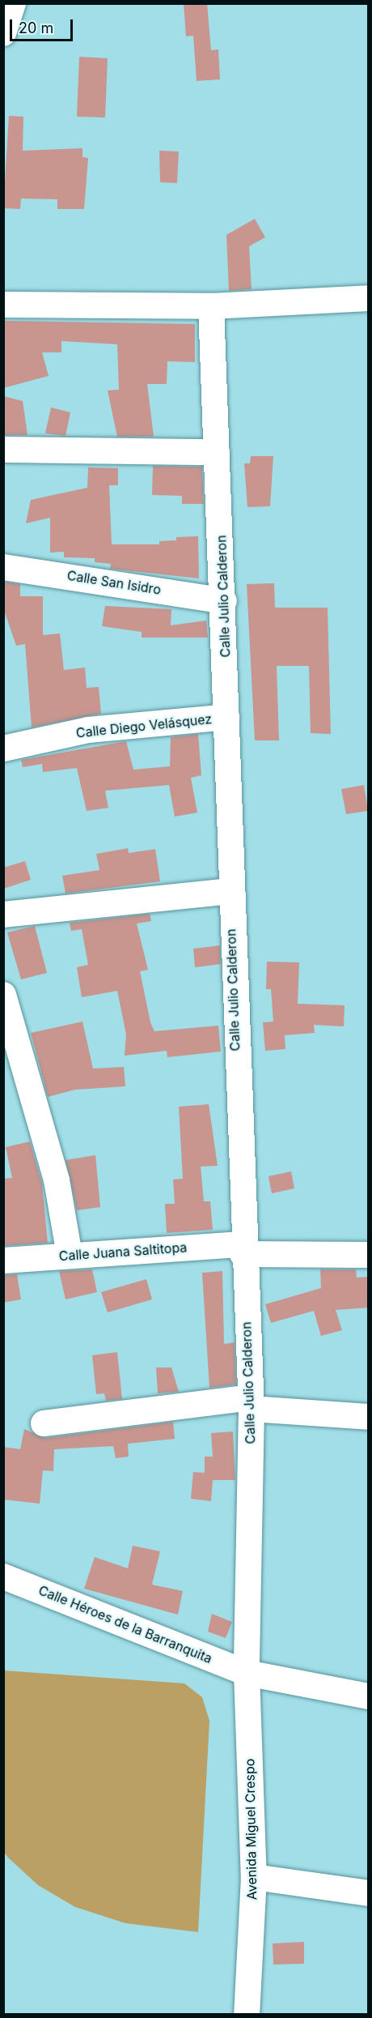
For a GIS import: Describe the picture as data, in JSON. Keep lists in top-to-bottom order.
{
  "streets": {
    "street": [
      "Calle San Isidro",
      "Calle Julio Calderon",
      "Calle Diego Velásquez",
      "Calle Juana Saltitopa",
      "Calle Héroes de la Barranquita",
      "Avenida Miguel Crespo"
    ]
  },
  "crossings": [
    ["Calle San Isidro", "Calle Julio Calderon"],
    ["Calle Julio Calderon", "Calle Diego Velásquez"],
    ["Calle Julio Calderon", "Calle Juana Saltitopa"],
    ["Calle Julio Calderon", "Calle Héroes de la Barranquita"],
    ["Calle Julio Calderon", "Avenida Miguel Crespo"],
    ["Calle Héroes de la Barranquita", "Avenida Miguel Crespo"]
  ],
  "scale_bar": "20 m"
}
